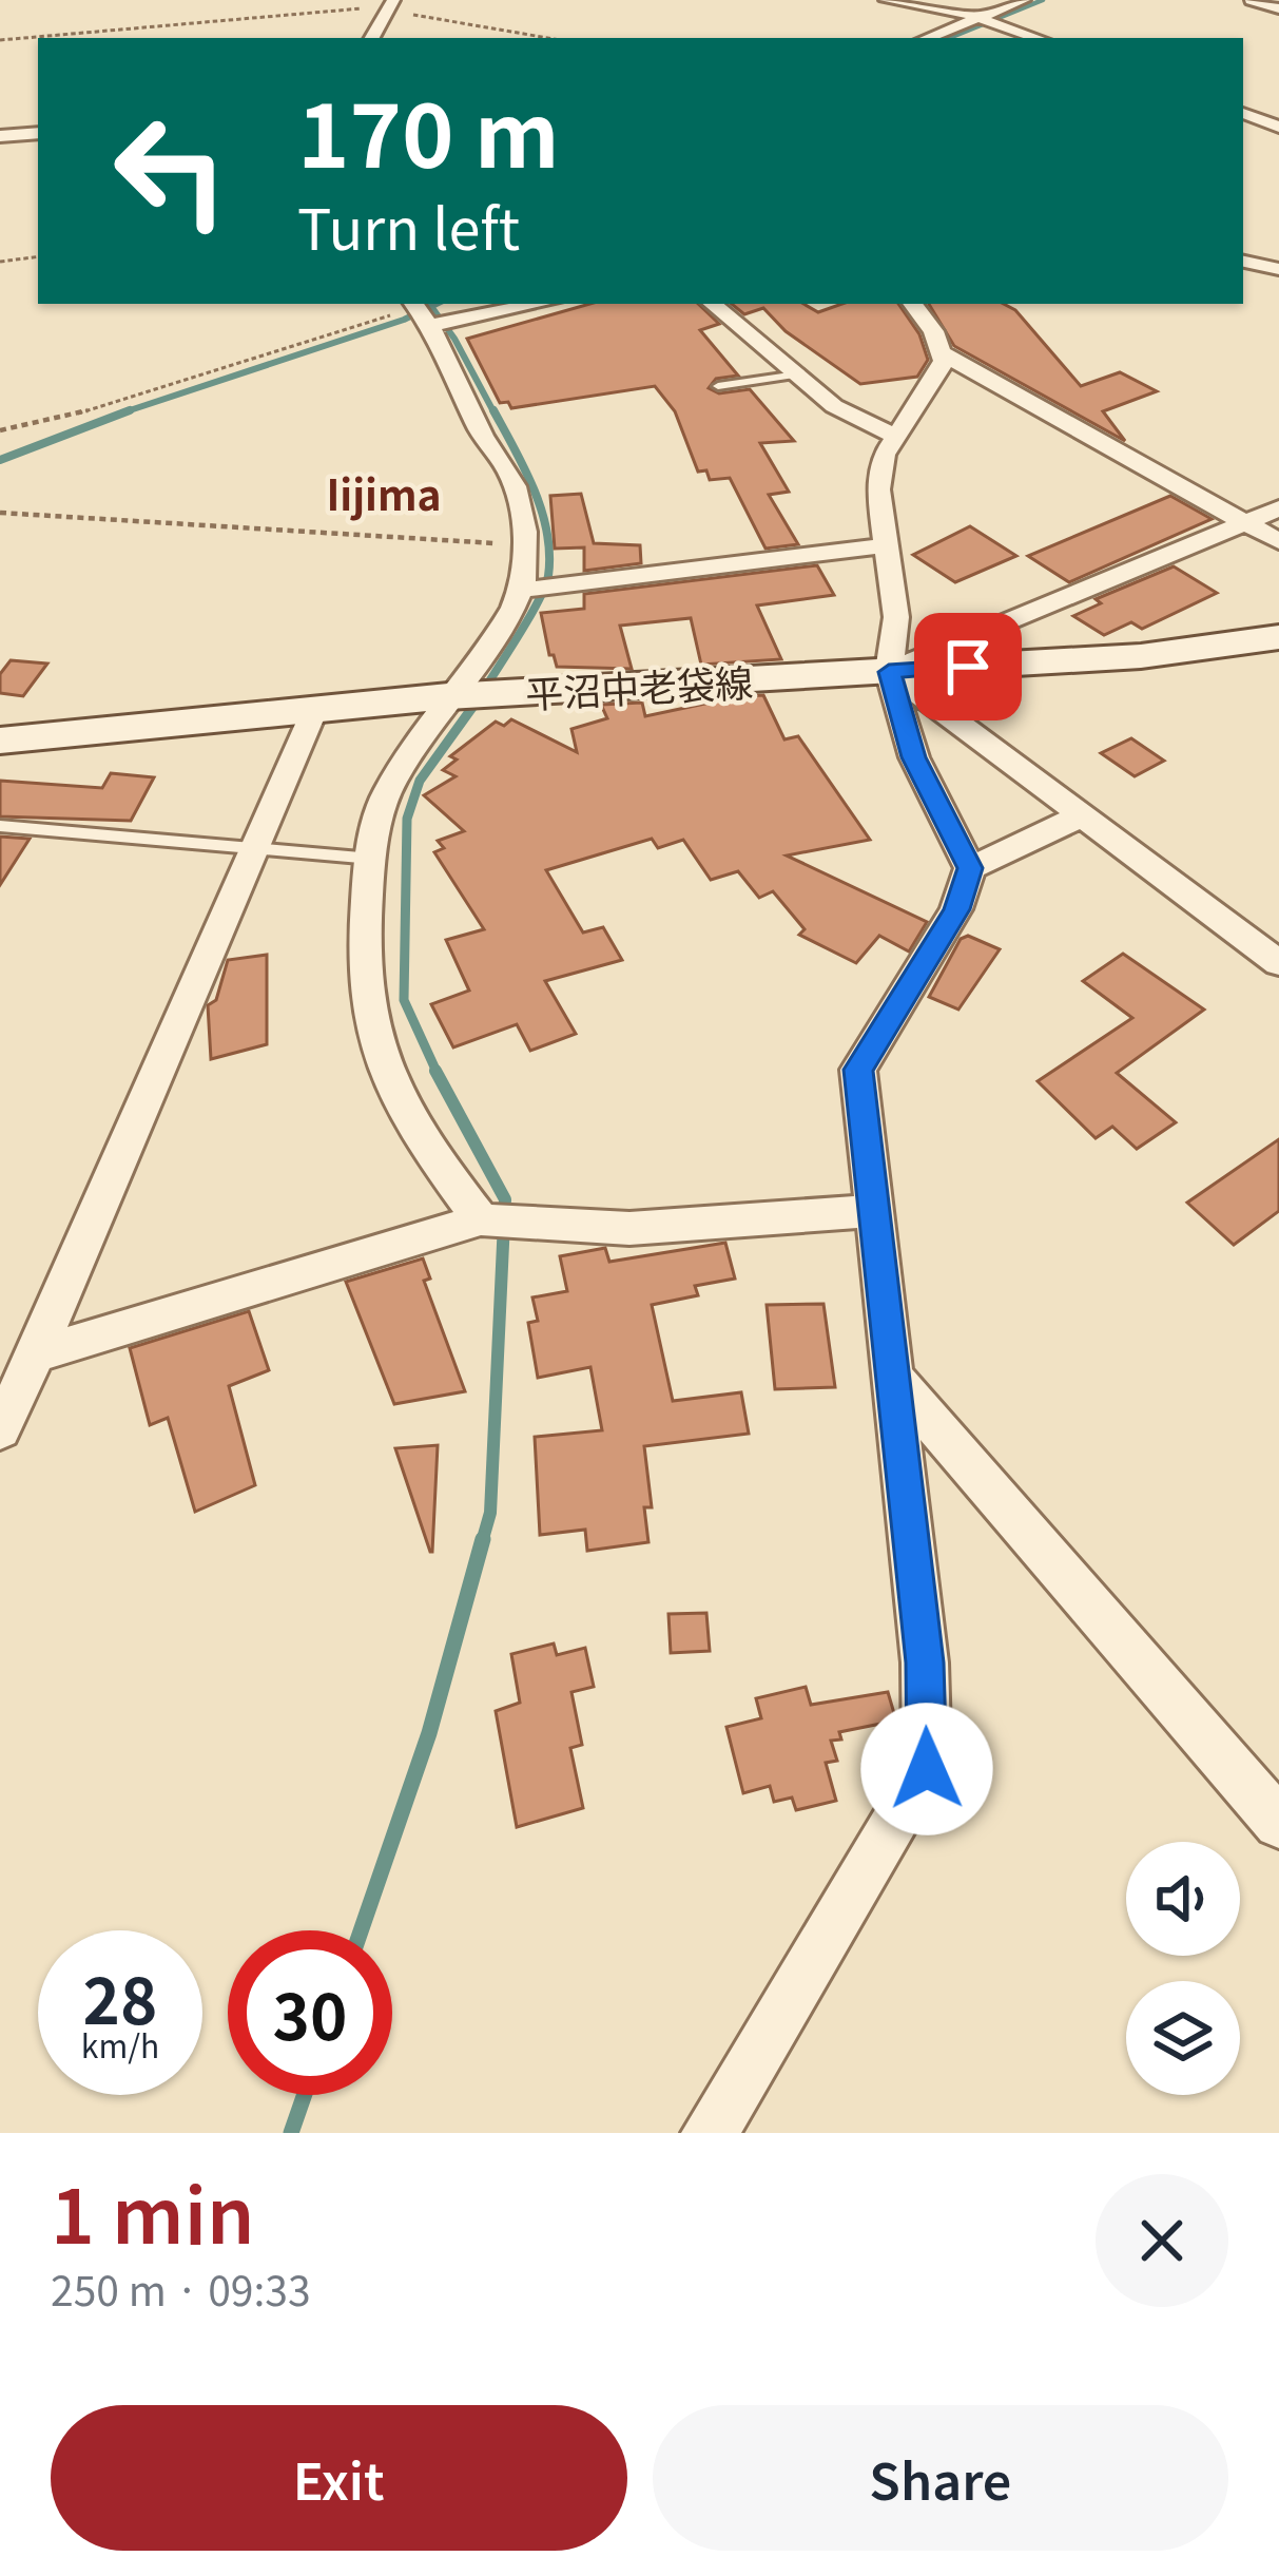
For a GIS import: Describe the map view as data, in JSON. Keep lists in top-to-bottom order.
{
  "streets": {
    "main road": ["平沼中老袋線"]
  },
  "districts": ["Iijima"],
  "page": {
    "turn": ["170 m", "Turn left"],
    "speed": "28 km/h",
    "limit": "30",
    "heading": ["1 min", "250 m · 09:33"],
    "buttons": ["Exit", "Share"]
  }
}
